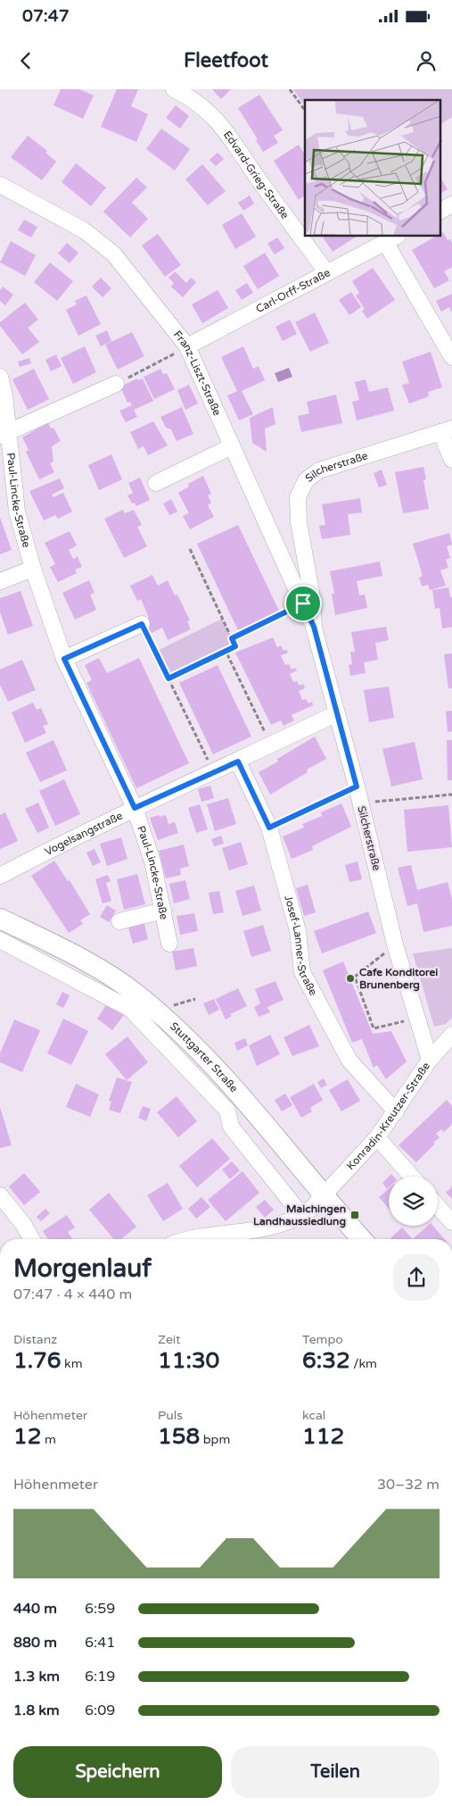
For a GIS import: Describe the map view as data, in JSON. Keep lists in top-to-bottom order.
{
  "streets": {
    "main road": ["Stuttgarter Straße"],
    "street": [
      "Edvard-Grieg-Straße",
      "Carl-Orff-Straße",
      "Franz-Liszt-Straße",
      "Silcherstraße",
      "Paul-Lincke-Straße",
      "Vogelsangstraße",
      "Josef-Lanner-Straße",
      "Konradin-Kreutzer-Straße"
    ]
  },
  "crossings": [
    ["Edvard-Grieg-Straße", "Carl-Orff-Straße"],
    ["Carl-Orff-Straße", "Franz-Liszt-Straße"],
    ["Franz-Liszt-Straße", "Silcherstraße"],
    ["Silcherstraße", "Vogelsangstraße"],
    ["Silcherstraße", "Konradin-Kreutzer-Straße"],
    ["Paul-Lincke-Straße", "Vogelsangstraße"],
    ["Vogelsangstraße", "Josef-Lanner-Straße"],
    ["Josef-Lanner-Straße", "Konradin-Kreutzer-Straße"],
    ["Stuttgarter Straße", "Konradin-Kreutzer-Straße"]
  ],
  "places": {
    "other": ["Cafe Konditorei Brunenberg"],
    "transit": ["Maichingen Landhaussiedlung"]
  },
  "page": {
    "status": "07:47",
    "header": "Fleetfoot",
    "heading": ["Morgenlauf", "07:47 · 4 × 440 m"],
    "stats": [
      ["Distanz", "1.76 km"],
      ["Zeit", "11:30"],
      ["Tempo", "6:32 /km"],
      ["Höhenmeter", "12 m"],
      ["Puls", "158 bpm"],
      ["kcal", "112"]
    ],
    "chart": ["Höhenmeter", "30–32 m"],
    "list": [
      {
        "name": "440 m",
        "note": "6:59"
      },
      {
        "name": "880 m",
        "note": "6:41"
      },
      {
        "name": "1.3 km",
        "note": "6:19"
      },
      {
        "name": "1.8 km",
        "note": "6:09"
      }
    ],
    "buttons": ["Speichern", "Teilen"]
  }
}
